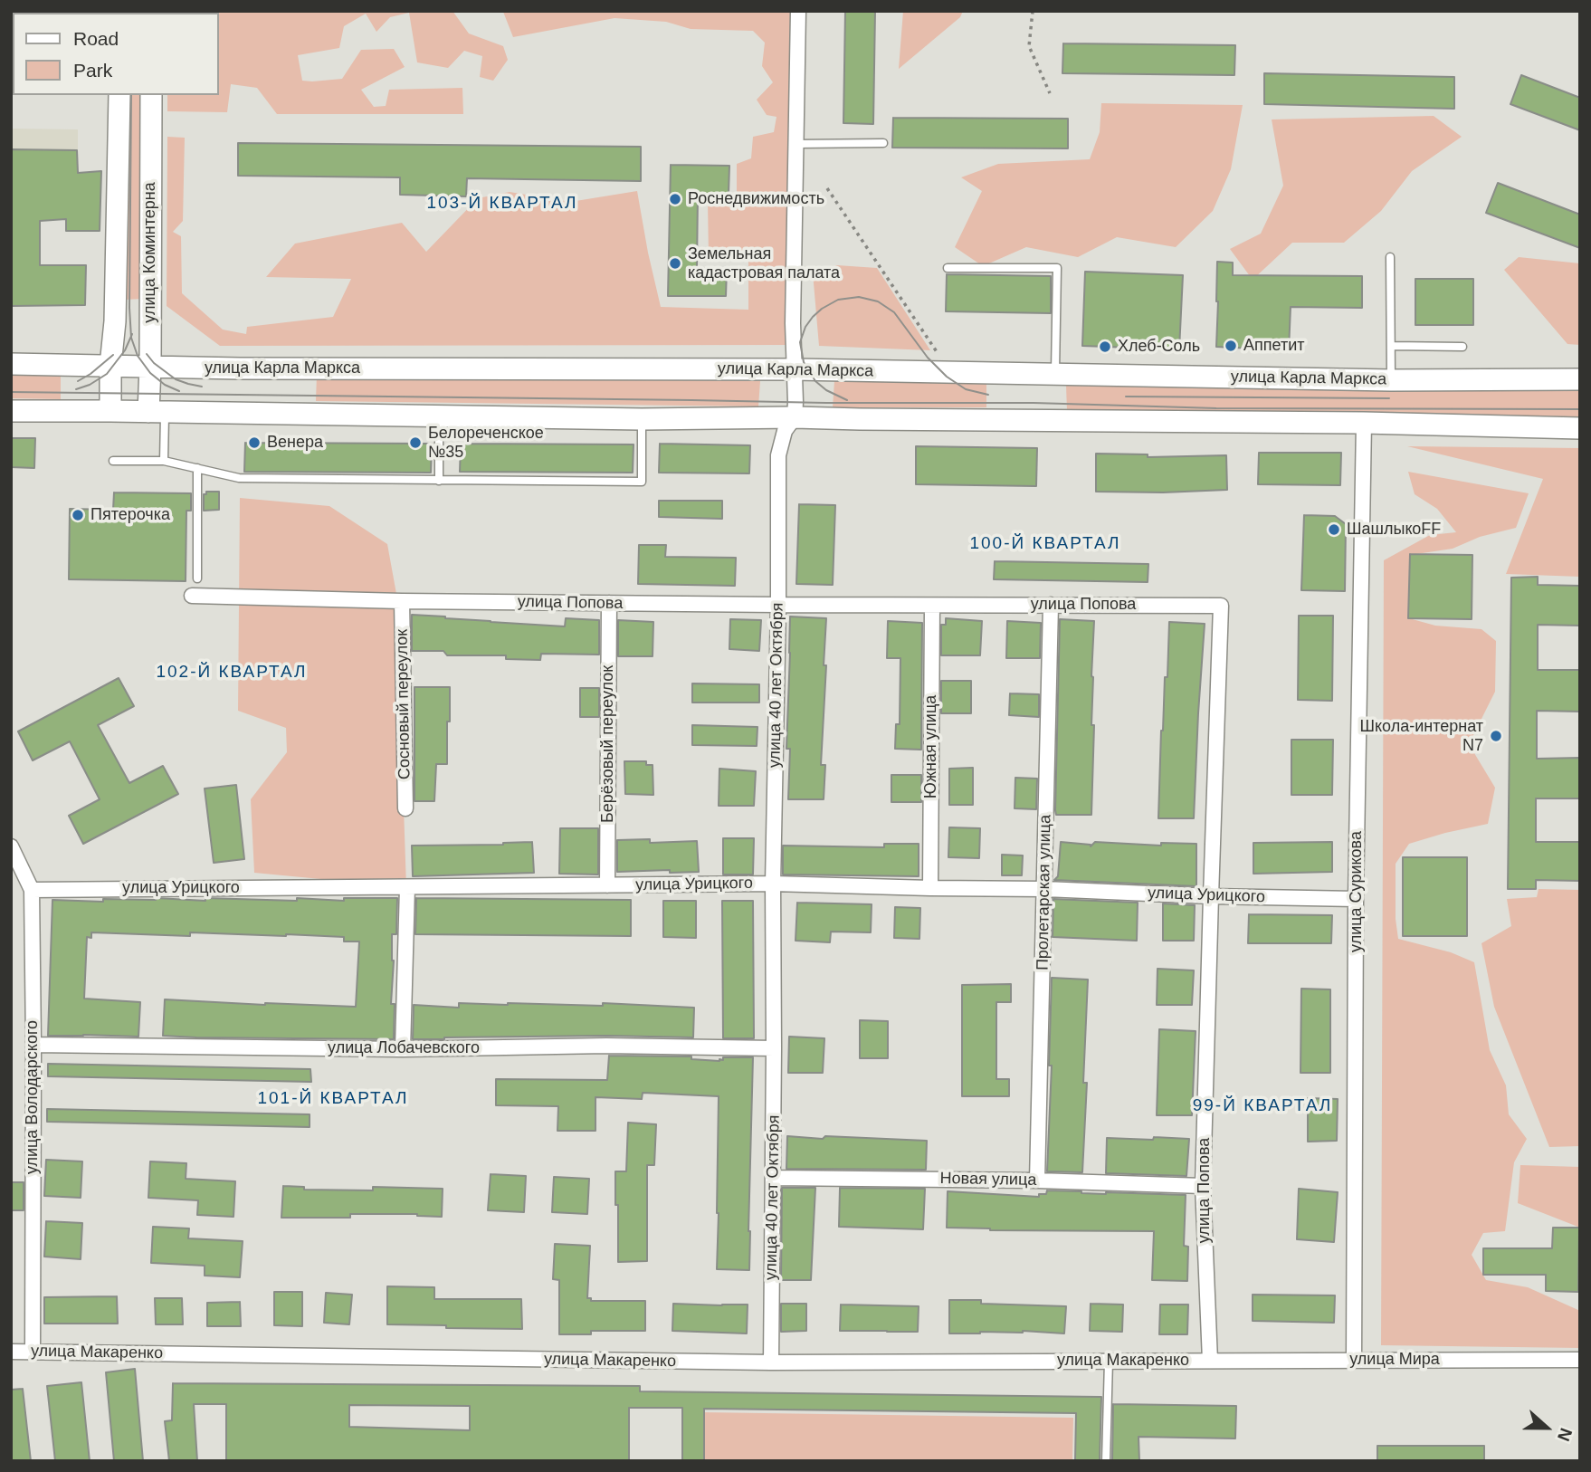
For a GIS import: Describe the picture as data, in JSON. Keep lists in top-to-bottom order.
{
  "streets": {
    "street": [
      "улица Коминтерна",
      "улица Карла Маркса",
      "улица Попова",
      "улица 40 лет Октября",
      "Сосновый переулок",
      "Берёзовый переулок",
      "Южная улица",
      "улица Урицкого",
      "улица Сурикова",
      "Пролетарская улица",
      "улица Лобачевского",
      "улица Володарского",
      "Новая улица",
      "улица Макаренко",
      "улица Мира"
    ]
  },
  "crossings": [
    ["улица Коминтерна", "улица Карла Маркса"],
    ["улица Карла Маркса", "улица 40 лет Октября"],
    ["улица Попова", "улица 40 лет Октября"],
    ["улица Попова", "Сосновый переулок"],
    ["улица Попова", "Берёзовый переулок"],
    ["улица Попова", "Южная улица"],
    ["улица Попова", "улица Урицкого"],
    ["улица Попова", "Пролетарская улица"],
    ["улица Попова", "Новая улица"],
    ["улица Попова", "улица Макаренко"],
    ["улица Попова", "улица Мира"],
    ["улица 40 лет Октября", "улица Урицкого"],
    ["улица 40 лет Октября", "улица Лобачевского"],
    ["улица 40 лет Октября", "Новая улица"],
    ["улица 40 лет Октября", "улица Макаренко"],
    ["Берёзовый переулок", "улица Урицкого"],
    ["Южная улица", "улица Урицкого"],
    ["улица Урицкого", "улица Сурикова"],
    ["улица Урицкого", "Пролетарская улица"],
    ["улица Урицкого", "улица Володарского"],
    ["улица Сурикова", "улица Мира"],
    ["Пролетарская улица", "Новая улица"],
    ["улица Лобачевского", "улица Володарского"],
    ["улица Володарского", "улица Макаренко"],
    ["улица Макаренко", "улица Мира"]
  ],
  "districts": [
    "103-Й КВАРТАЛ",
    "100-Й КВАРТАЛ",
    "102-Й КВАРТАЛ",
    "101-Й КВАРТАЛ",
    "99-Й КВАРТАЛ"
  ],
  "places": [
    "Роснедвижимость",
    "Земельная кадастровая палата",
    "Аппетит",
    "Хлеб-Соль",
    "Венера",
    "Белореченское №35",
    "Пятерочка",
    "ШашлыкoFF",
    "Школа-интернат N7"
  ],
  "legend": ["Road", "Park"],
  "north": "right"
}
